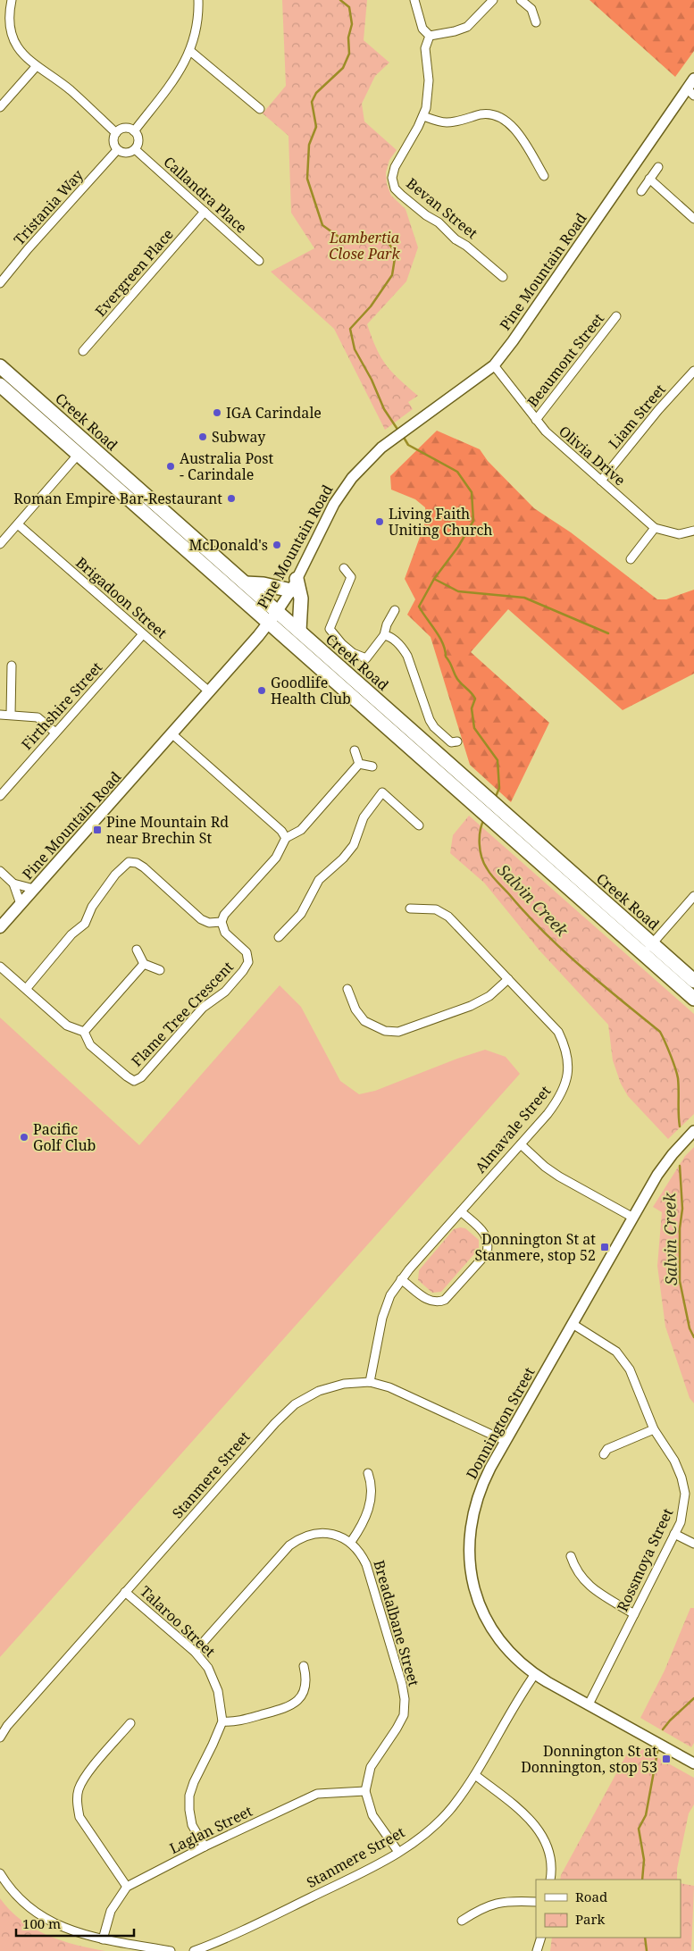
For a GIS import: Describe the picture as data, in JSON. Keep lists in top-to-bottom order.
{
  "streets": {
    "main road": ["Pine Mountain Road", "Creek Road"],
    "street": [
      "Callandra Place",
      "Tristania Way",
      "Bevan Street",
      "Evergreen Place",
      "Beaumont Street",
      "Liam Street",
      "Olivia Drive",
      "Brigadoon Street",
      "Firthshire Street",
      "Flame Tree Crescent",
      "Almavale Street",
      "Donnington Street",
      "Stanmere Street",
      "Rossmoya Street",
      "Talaroo Street",
      "Breadalbane Street",
      "Laglan Street"
    ]
  },
  "crossings": [
    ["Callandra Place", "Tristania Way"],
    ["Callandra Place", "Evergreen Place"],
    ["Pine Mountain Road", "Creek Road"],
    ["Pine Mountain Road", "Olivia Drive"],
    ["Pine Mountain Road", "Brigadoon Street"],
    ["Beaumont Street", "Olivia Drive"],
    ["Liam Street", "Olivia Drive"],
    ["Brigadoon Street", "Firthshire Street"],
    ["Almavale Street", "Stanmere Street"],
    ["Donnington Street", "Stanmere Street"],
    ["Donnington Street", "Rossmoya Street"],
    ["Stanmere Street", "Talaroo Street"],
    ["Stanmere Street", "Breadalbane Street"],
    ["Breadalbane Street", "Laglan Street"]
  ],
  "water": ["Salvin Creek"],
  "parks": ["Lambertia Close Park"],
  "places": {
    "other": [
      "IGA Carindale",
      "Subway",
      "Australia Post - Carindale",
      "Roman Empire Bar-Restaurant",
      "Living Faith Uniting Church",
      "McDonald's",
      "Goodlife Health Club",
      "Pacific Golf Club"
    ],
    "transit": ["Pine Mountain Rd near Brechin St", "Donnington St at Stanmere, stop 52", "Donnington St at Donnington, stop 53"]
  },
  "legend": ["Road", "Park"],
  "scale_bar": "100 m"
}
